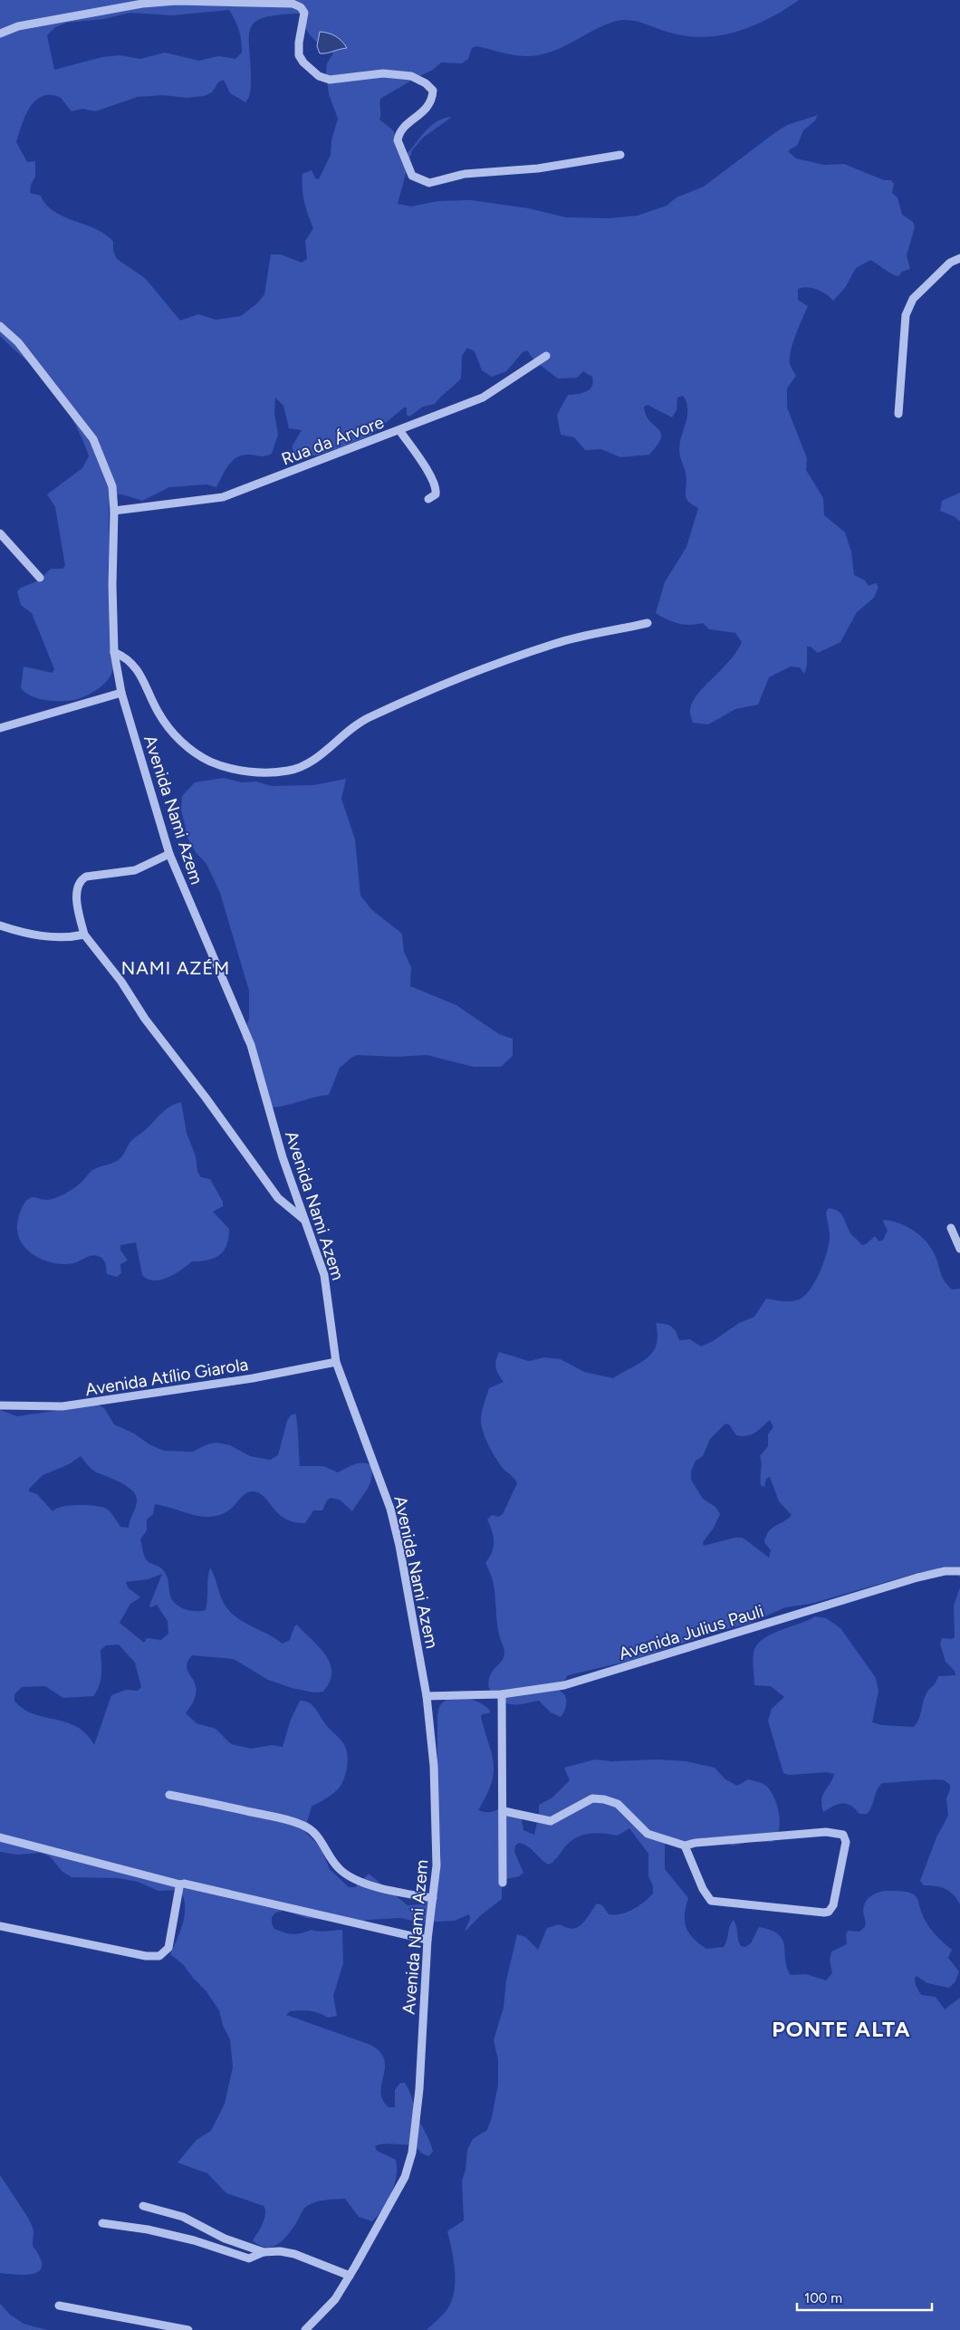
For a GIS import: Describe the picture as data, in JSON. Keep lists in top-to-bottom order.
{
  "streets": {
    "street": [
      "Rua da Árvore",
      "Avenida Nami Azem",
      "Avenida Atílio Giarola",
      "Avenida Julius Pauli"
    ]
  },
  "crossings": [
    ["Rua da Árvore", "Avenida Nami Azem"],
    ["Avenida Nami Azem", "Avenida Atílio Giarola"],
    ["Avenida Nami Azem", "Avenida Julius Pauli"]
  ],
  "districts": ["NAMI AZÉM", "PONTE ALTA"],
  "scale_bar": "100 m"
}
